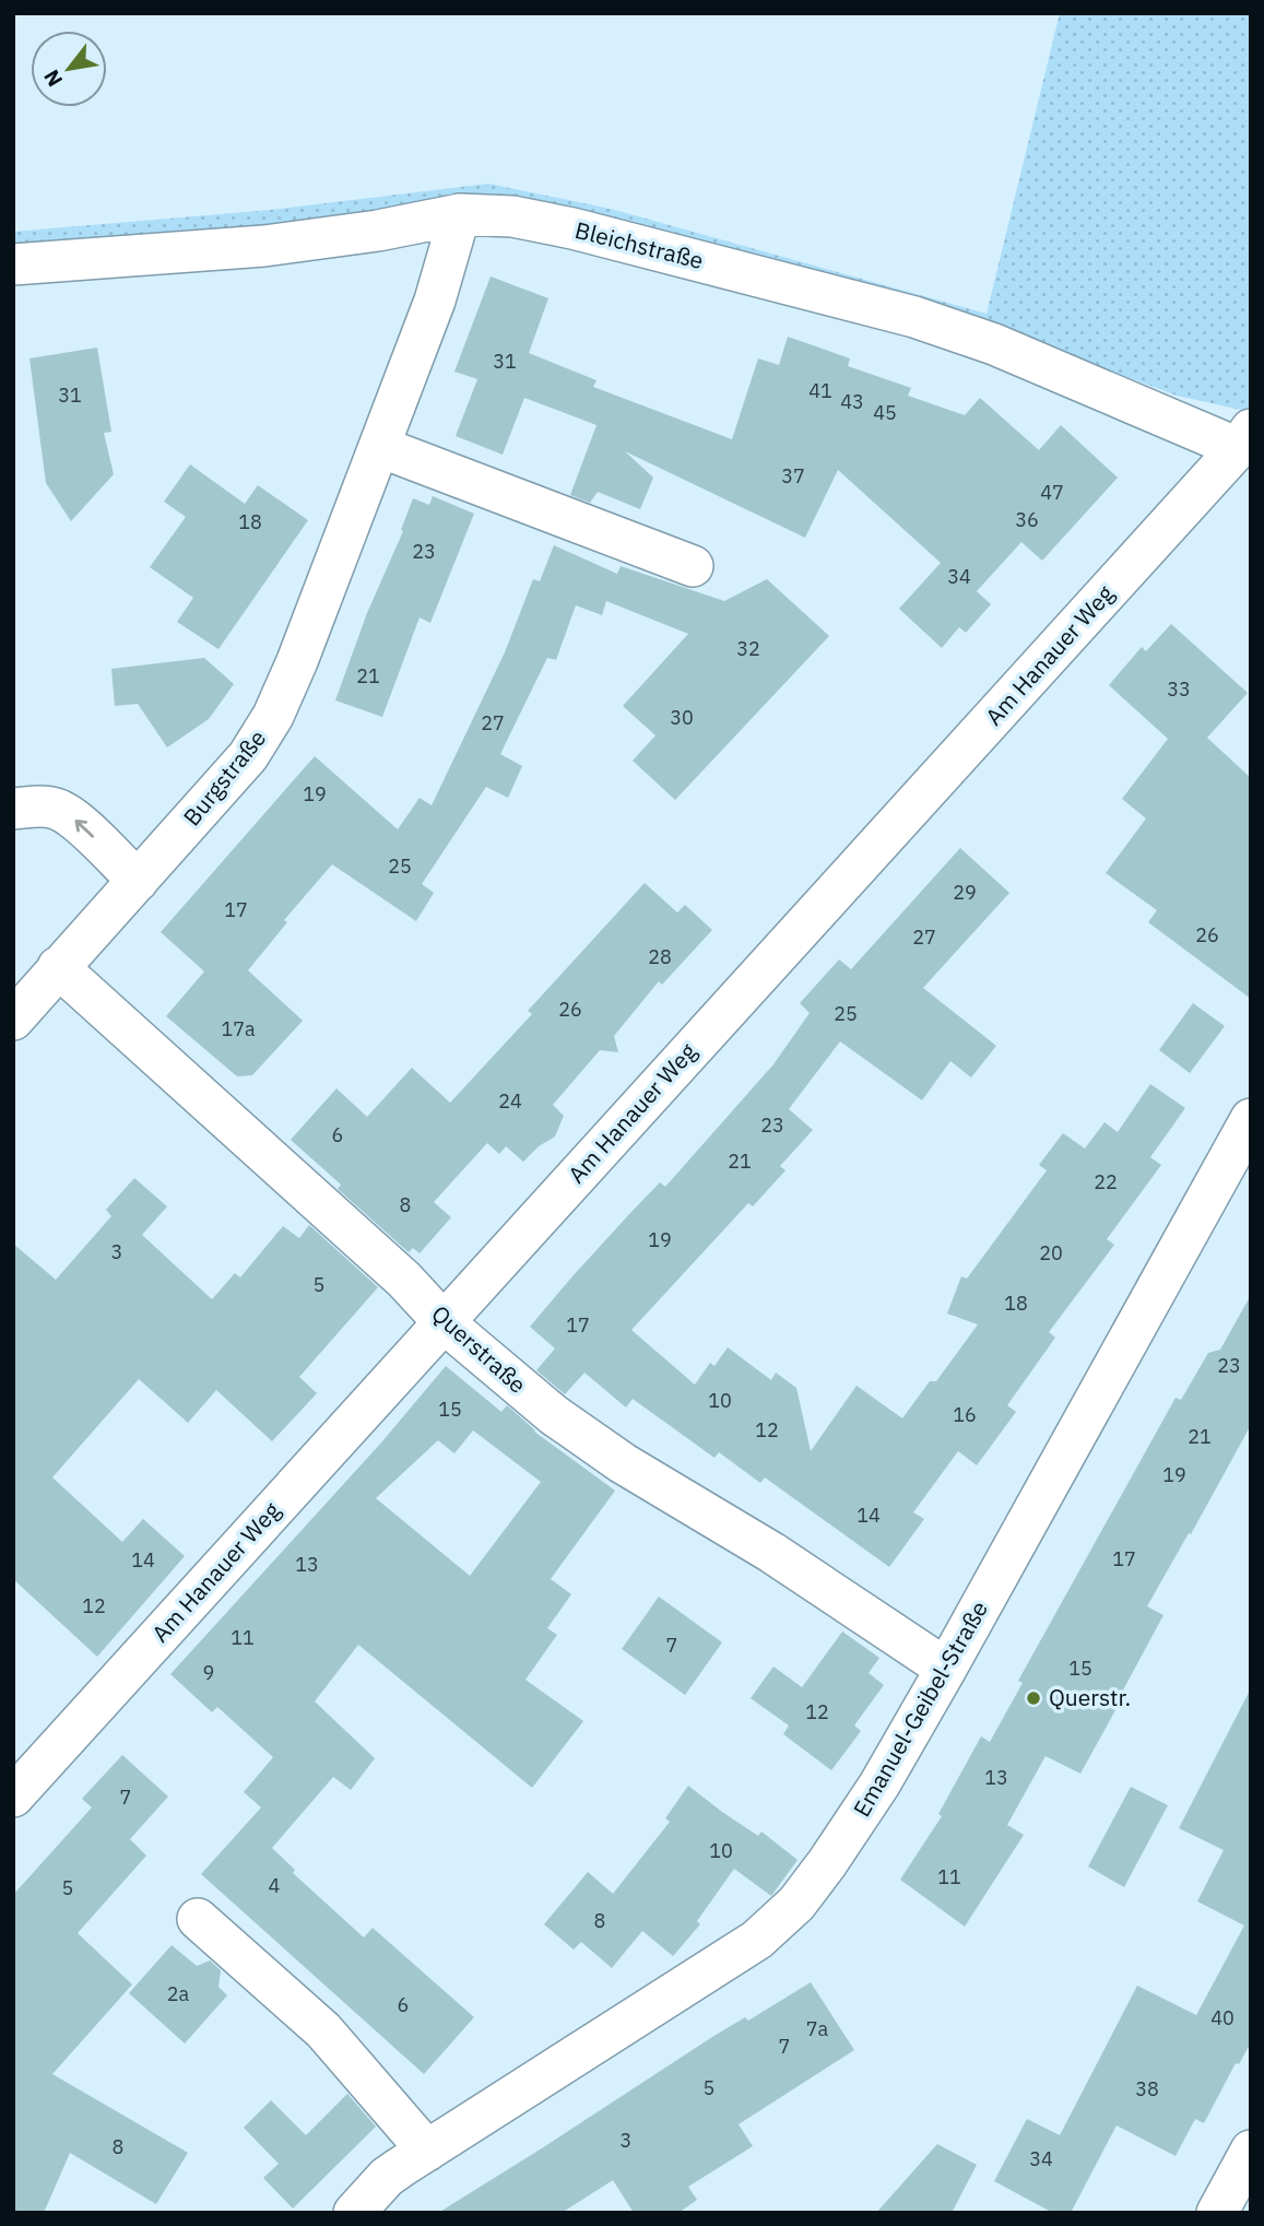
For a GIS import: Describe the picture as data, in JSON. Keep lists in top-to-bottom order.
{
  "streets": {
    "street": [
      "Bleichstraße",
      "Am Hanauer Weg",
      "Burgstraße",
      "Querstraße",
      "Emanuel-Geibel-Straße"
    ]
  },
  "crossings": [
    ["Bleichstraße", "Am Hanauer Weg"],
    ["Bleichstraße", "Burgstraße"],
    ["Am Hanauer Weg", "Querstraße"],
    ["Burgstraße", "Querstraße"],
    ["Querstraße", "Emanuel-Geibel-Straße"]
  ],
  "places": ["Querstr."],
  "house_numbers": [
    "31",
    "41",
    "31",
    "43",
    "45",
    "37",
    "47",
    "36",
    "18",
    "23",
    "34",
    "32",
    "21",
    "33",
    "30",
    "27",
    "19",
    "25",
    "29",
    "17",
    "26",
    "27",
    "28",
    "26",
    "25",
    "17a",
    "24",
    "23",
    "6",
    "21",
    "22",
    "8",
    "19",
    "3",
    "20",
    "5",
    "18",
    "17",
    "23",
    "10",
    "15",
    "16",
    "12",
    "21",
    "19",
    "14",
    "17",
    "14",
    "13",
    "12",
    "11",
    "7",
    "15",
    "9",
    "12",
    "13",
    "7",
    "10",
    "11",
    "4",
    "5",
    "8",
    "2a",
    "6",
    "40",
    "7a",
    "7",
    "5",
    "38",
    "3",
    "8",
    "34"
  ],
  "north": "bottom left"
}
